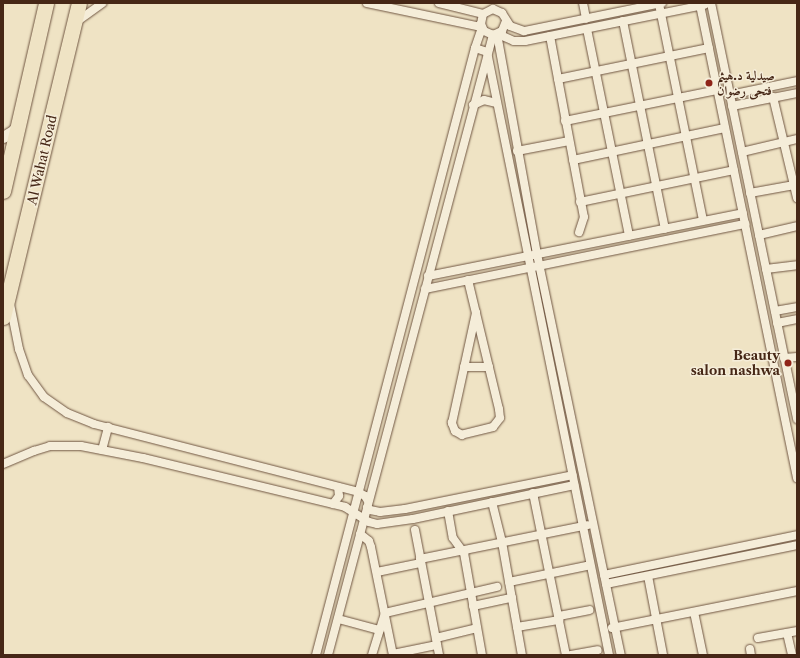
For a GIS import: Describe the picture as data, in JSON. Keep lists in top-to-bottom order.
{
  "streets": {
    "highway": ["Al Wahat Road"]
  },
  "places": ["صيدلية د.هيثم فتحى رضوان", "Beauty salon nashwa"]
}
